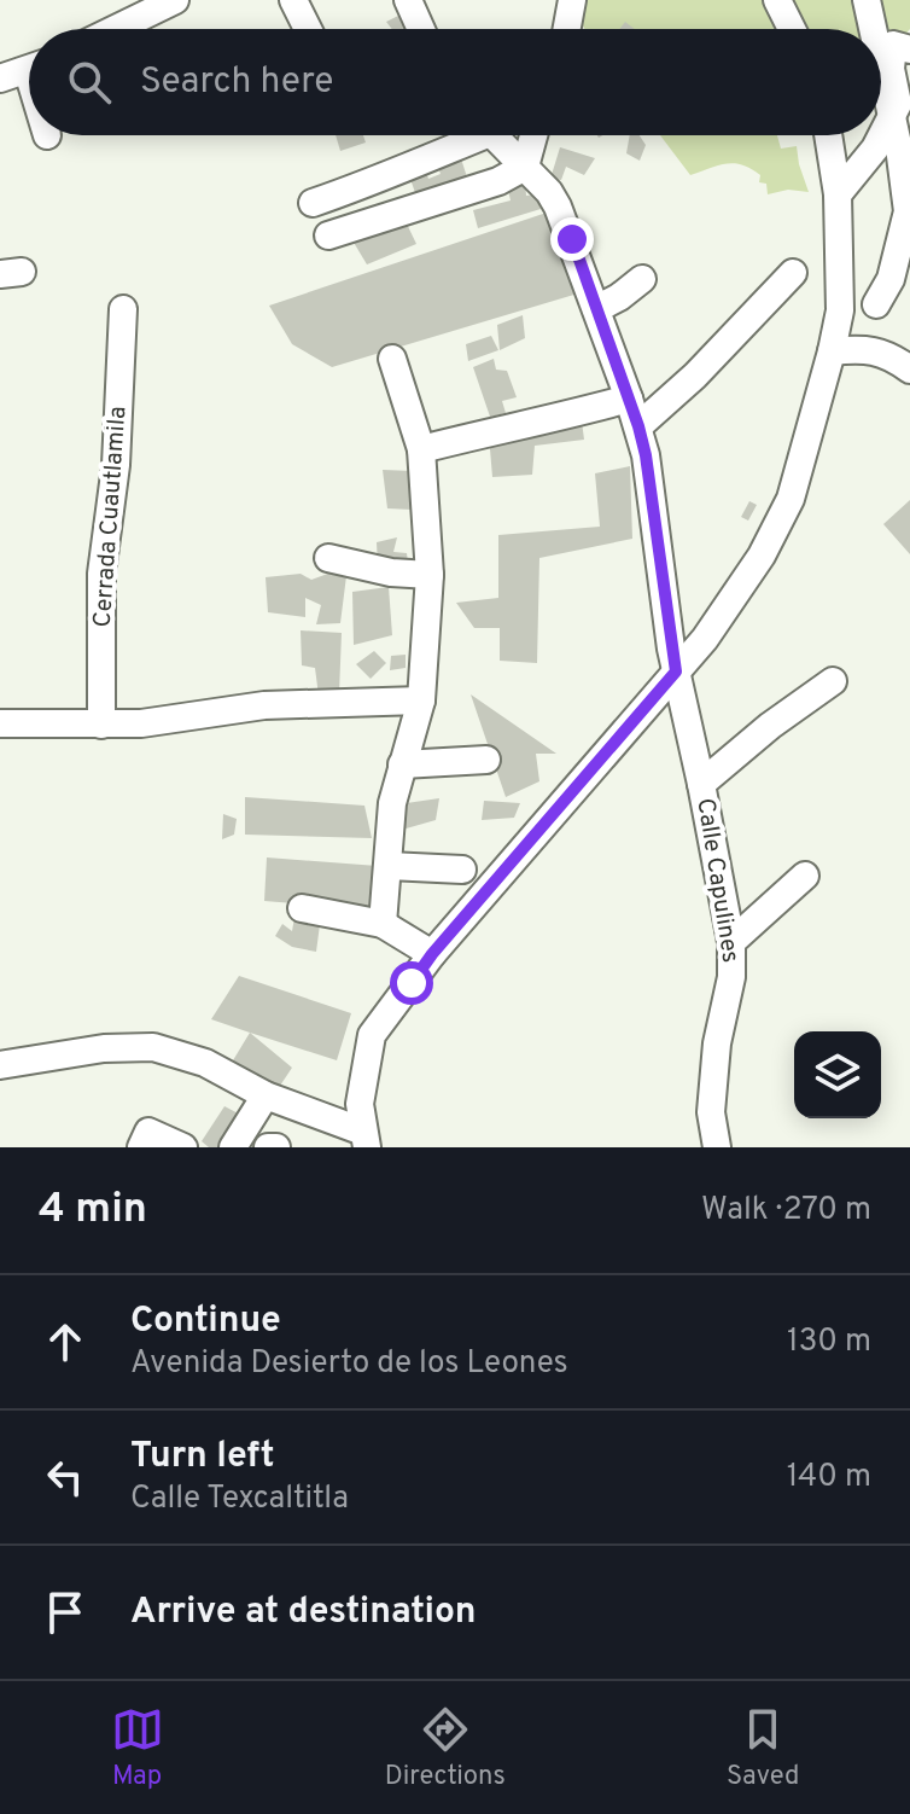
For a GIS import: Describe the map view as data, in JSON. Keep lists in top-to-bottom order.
{
  "streets": {
    "street": ["Cerrada Cuautlamila", "Calle Capulines"]
  },
  "page": {
    "search": "Search here",
    "heading": ["4 min", "Walk · 270 m"],
    "list": [
      ["Continue", "Avenida Desierto de los Leones", "130 m"],
      ["Turn left", "Calle Texcaltitla", "140 m"],
      "Arrive at destination"
    ],
    "nav": ["Map", "Directions", "Saved"]
  }
}
